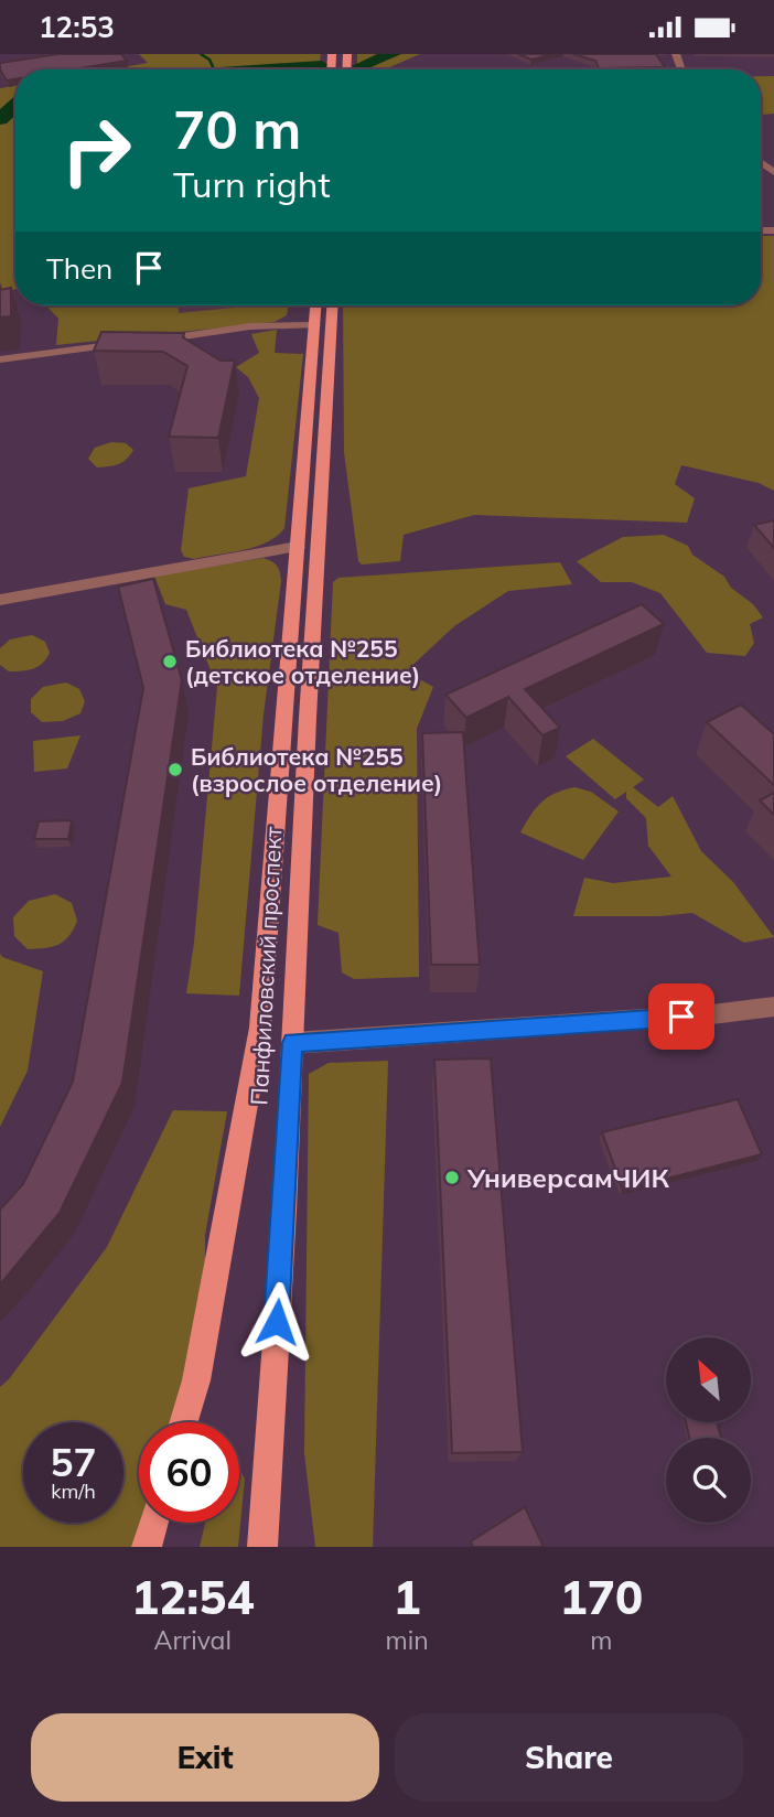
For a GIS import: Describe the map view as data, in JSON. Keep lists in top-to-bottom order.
{
  "streets": {
    "main road": ["Панфиловский проспект"]
  },
  "places": ["Библиотека №255 (детское отделение)", "Библиотека №255 (взрослое отделение)", "УниверсамЧИК"],
  "north": "top left",
  "page": {
    "status": "12:53",
    "turn": ["70 m", "Turn right"],
    "then": "Then",
    "speed": "57 km/h",
    "limit": "60",
    "eta": [
      "12:54",
      "Arrival",
      "1",
      "min",
      "170",
      "m"
    ],
    "buttons": ["Exit", "Share"]
  }
}
